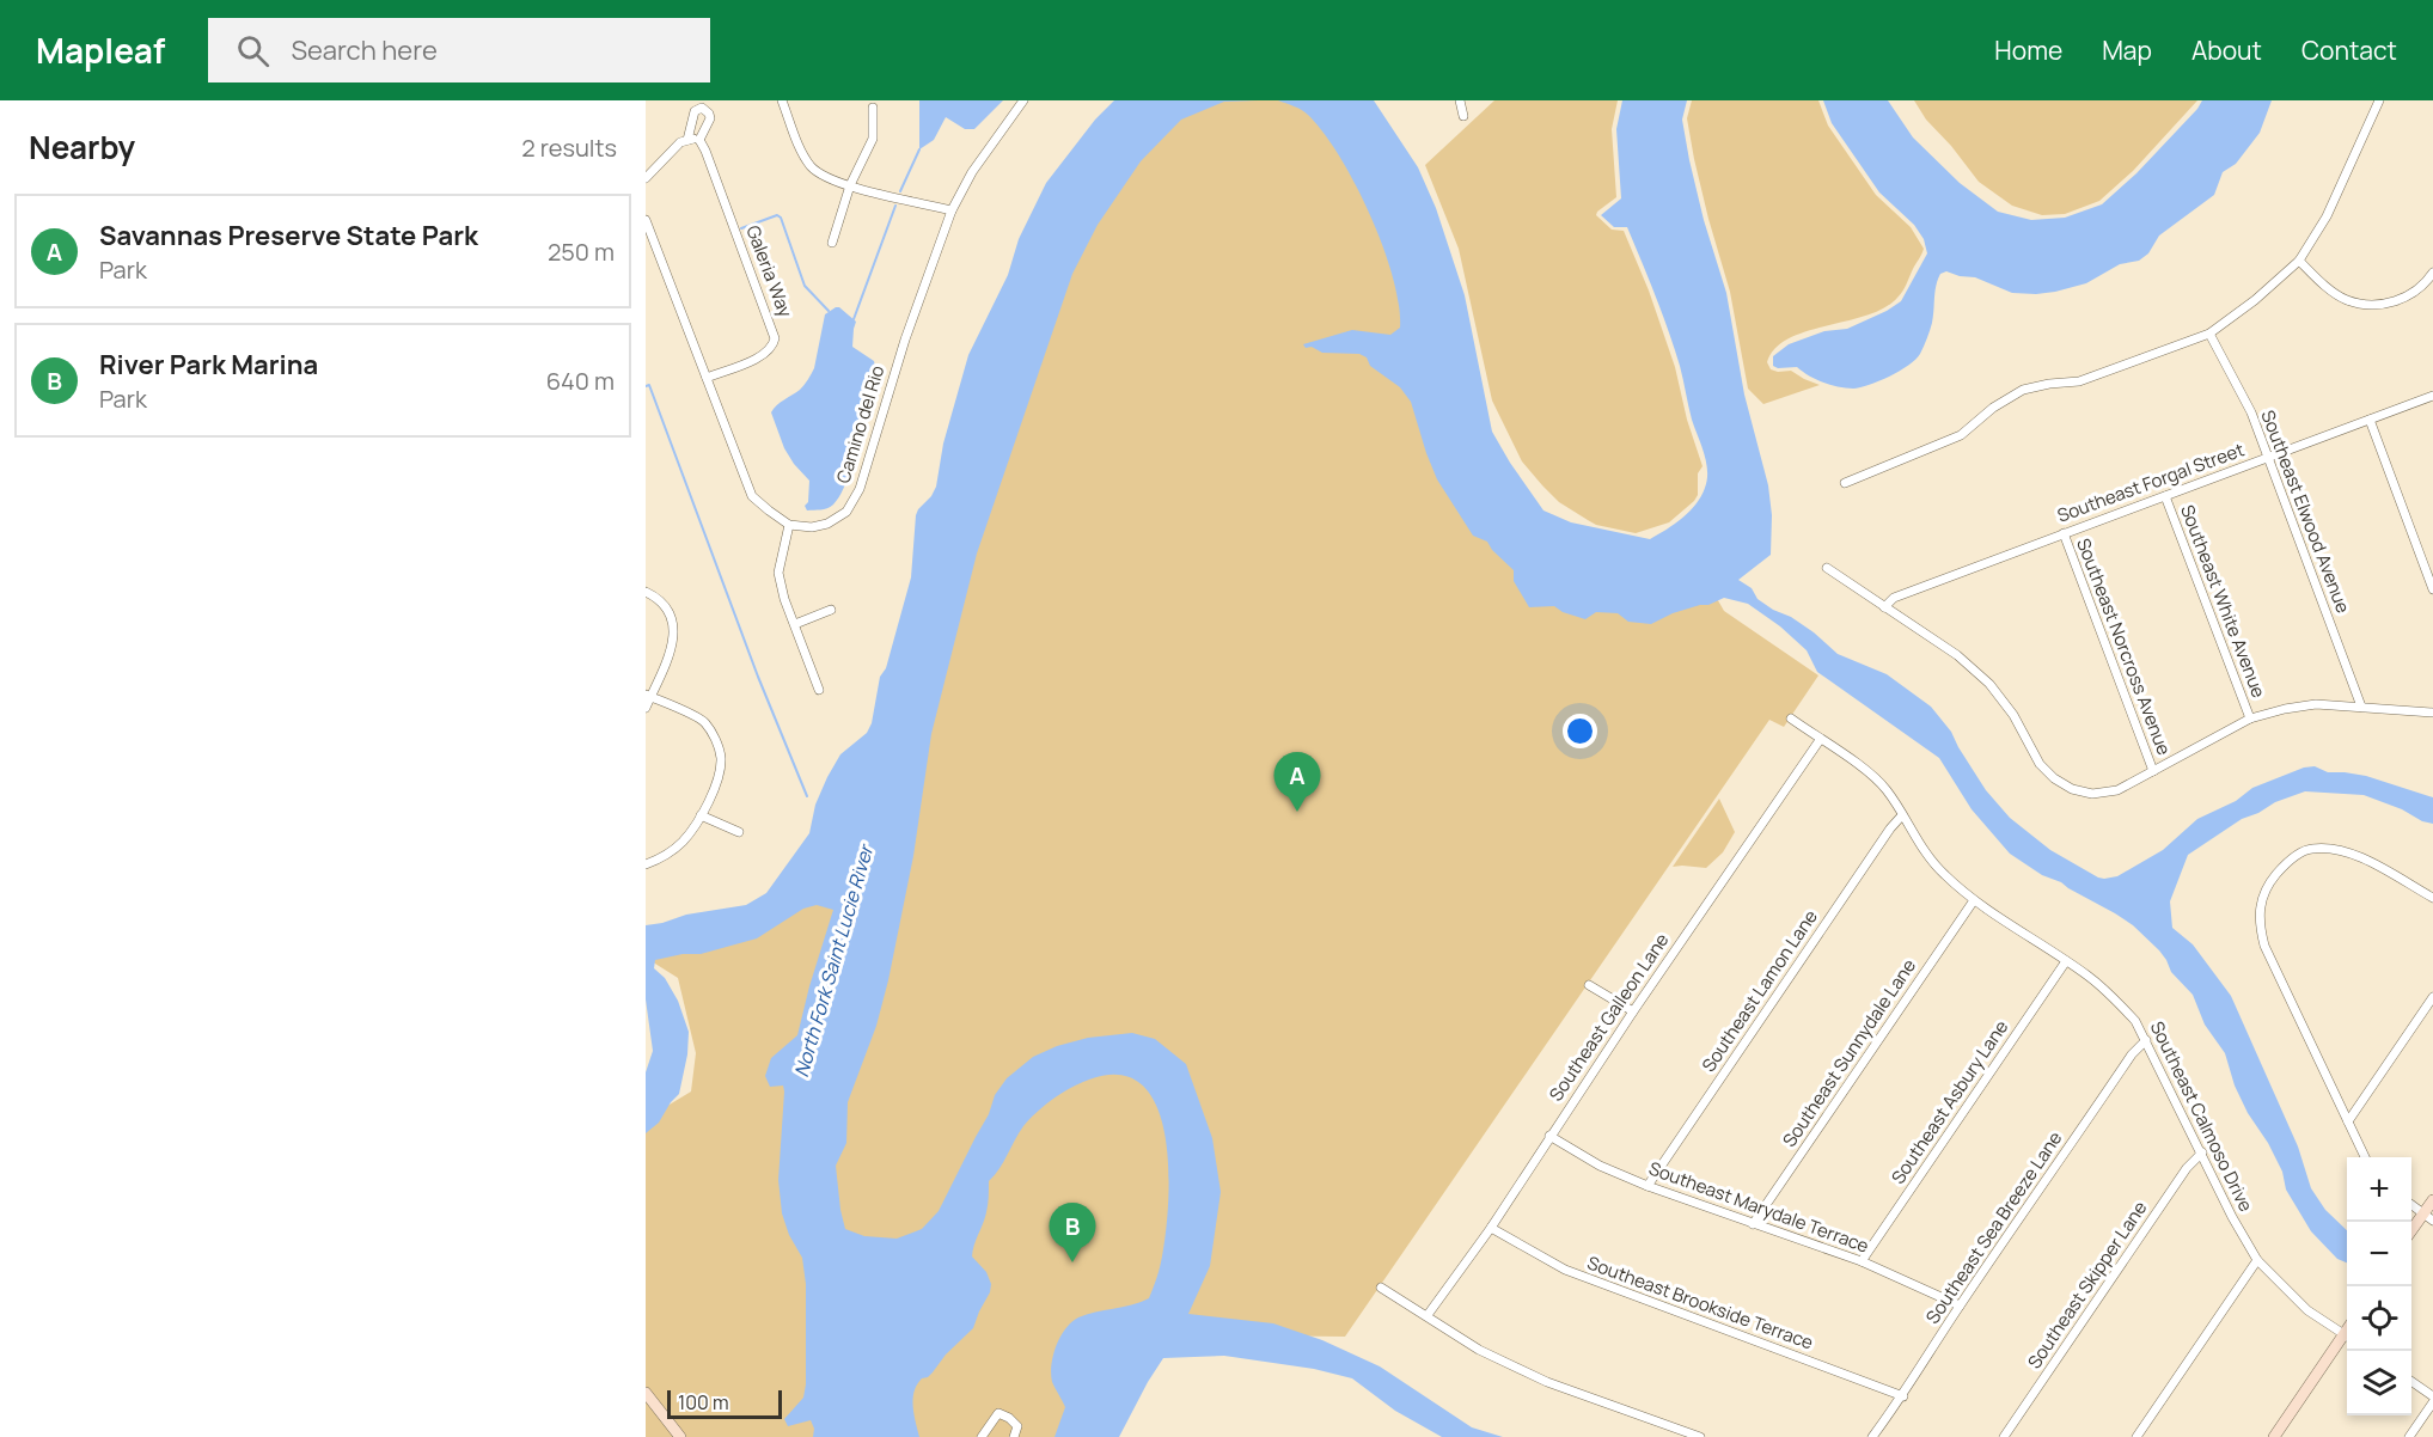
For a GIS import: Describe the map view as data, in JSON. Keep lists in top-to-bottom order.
{
  "streets": {
    "street": [
      "Galeria Way",
      "Camino del Rio",
      "Southeast Forgal Street",
      "Southeast Elwood Avenue",
      "Southeast White Avenue",
      "Southeast Norcross Avenue",
      "Southeast Lamon Lane",
      "Southeast Galleon Lane",
      "Southeast Sunnydale Lane",
      "Southeast Asbury Lane",
      "Southeast Calmoso Drive",
      "Southeast Marydale Terrace",
      "Southeast Sea Breeze Lane",
      "Southeast Skipper Lane",
      "Southeast Brookside Terrace"
    ]
  },
  "crossings": [
    ["Southeast Forgal Street", "Southeast Elwood Avenue"],
    ["Southeast Forgal Street", "Southeast White Avenue"],
    ["Southeast Forgal Street", "Southeast Norcross Avenue"],
    ["Southeast Lamon Lane", "Southeast Calmoso Drive"],
    ["Southeast Lamon Lane", "Southeast Marydale Terrace"],
    ["Southeast Galleon Lane", "Southeast Calmoso Drive"],
    ["Southeast Galleon Lane", "Southeast Marydale Terrace"],
    ["Southeast Galleon Lane", "Southeast Brookside Terrace"],
    ["Southeast Sunnydale Lane", "Southeast Calmoso Drive"],
    ["Southeast Sunnydale Lane", "Southeast Marydale Terrace"],
    ["Southeast Asbury Lane", "Southeast Calmoso Drive"],
    ["Southeast Asbury Lane", "Southeast Marydale Terrace"],
    ["Southeast Calmoso Drive", "Southeast Sea Breeze Lane"],
    ["Southeast Calmoso Drive", "Southeast Skipper Lane"],
    ["Southeast Marydale Terrace", "Southeast Sea Breeze Lane"],
    ["Southeast Sea Breeze Lane", "Southeast Brookside Terrace"]
  ],
  "water": ["North Fork Saint Lucie River"],
  "scale_bar": "100 m",
  "page": {
    "header": "Mapleaf",
    "search": "Search here",
    "nav": [
      "Home",
      "Map",
      "About",
      "Contact"
    ],
    "heading": ["Nearby", "2 results"],
    "list": [
      {
        "mark": "A",
        "name": "Savannas Preserve State Park",
        "note": "Park",
        "value": "250 m"
      },
      {
        "mark": "B",
        "name": "River Park Marina",
        "note": "Park",
        "value": "640 m"
      }
    ],
    "pins": ["A", "B"],
    "map_buttons": ["+", "−"],
    "scale": "100 m"
  }
}
